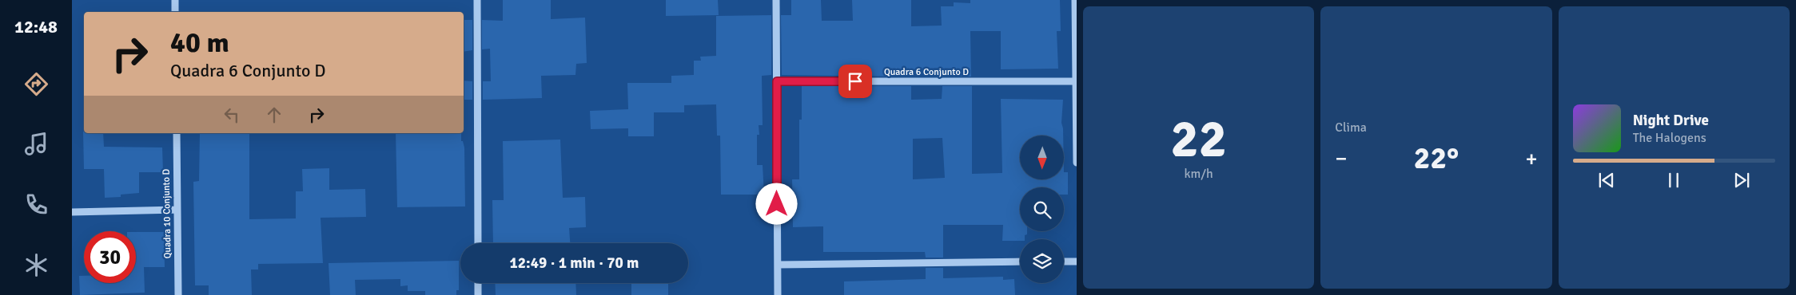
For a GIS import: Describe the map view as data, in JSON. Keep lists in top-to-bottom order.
{
  "streets": {
    "street": ["Quadra 6 Conjunto D", "Quadra 10 Conjunto D"]
  },
  "north": "bottom",
  "page": {
    "tabs": "12:48",
    "tile": [
      ["22", "km/h"],
      "Clima"
    ],
    "turn": ["40 m", "Quadra 6 Conjunto D"],
    "song": ["Night Drive", "The Halogens"],
    "heat": ["−", "22°", "+"],
    "limit": "30",
    "trip": "12:49 · 1 min · 70 m"
  }
}
